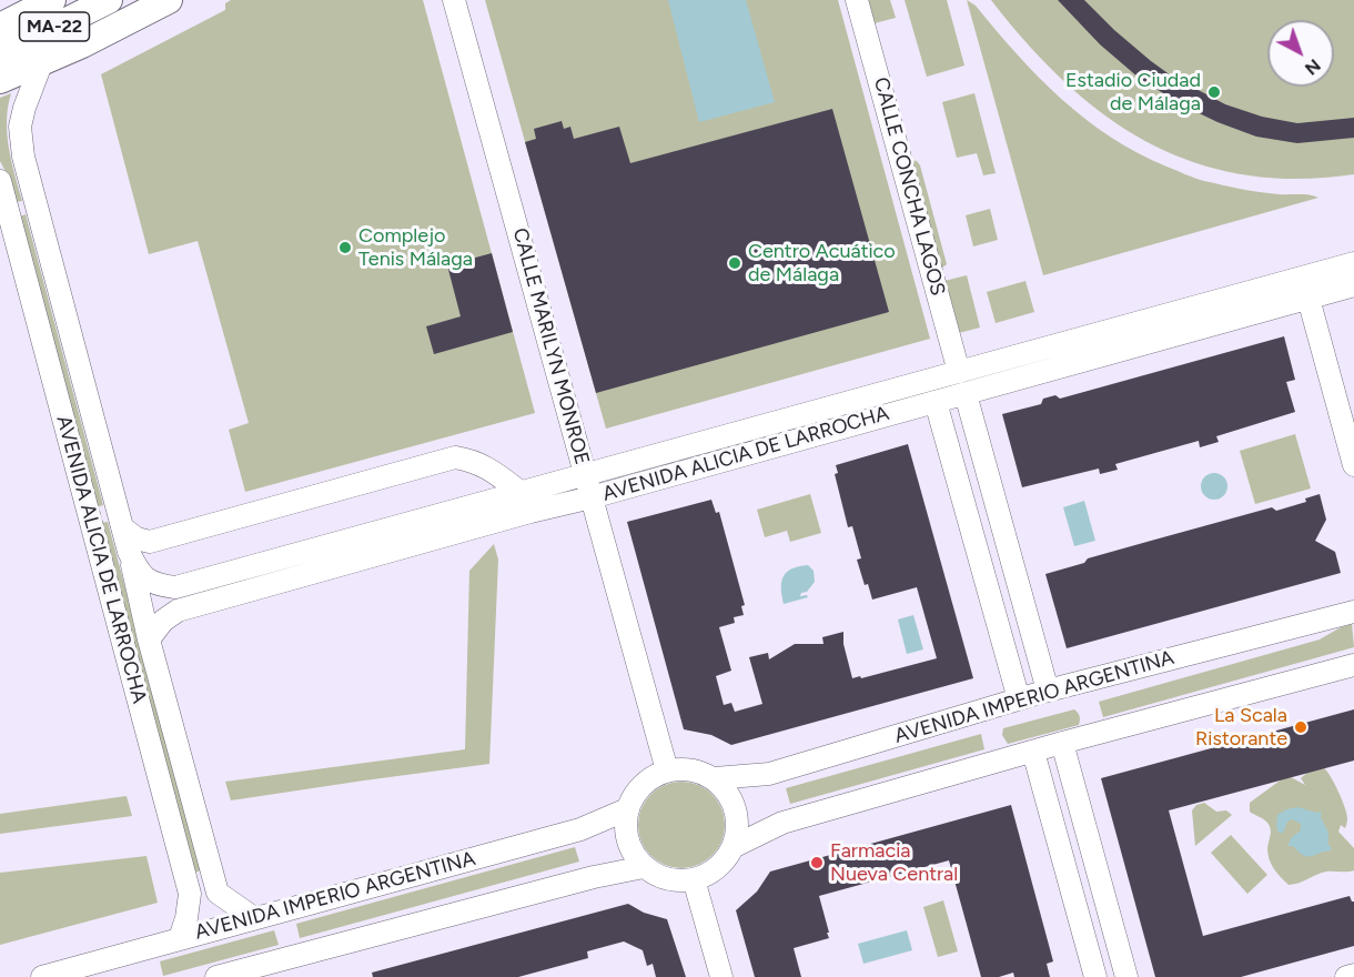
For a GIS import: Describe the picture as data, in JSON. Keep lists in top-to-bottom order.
{
  "streets": {
    "main road": ["MA-22"],
    "street": [
      "CALLE CONCHA LAGOS",
      "CALLE MARILYN MONROE",
      "AVENIDA ALICIA DE LARROCHA",
      "AVENIDA IMPERIO ARGENTINA"
    ]
  },
  "crossings": [
    ["CALLE CONCHA LAGOS", "AVENIDA ALICIA DE LARROCHA"],
    ["CALLE MARILYN MONROE", "AVENIDA ALICIA DE LARROCHA"],
    ["CALLE MARILYN MONROE", "AVENIDA IMPERIO ARGENTINA"],
    ["AVENIDA ALICIA DE LARROCHA", "AVENIDA IMPERIO ARGENTINA"]
  ],
  "places": [
    "Estadio Ciudad de Málaga",
    "Complejo Tenis Málaga",
    "Centro Acuático de Málaga",
    "La Scala Ristorante",
    "Farmacia Nueva Central"
  ],
  "north": "bottom right"
}
